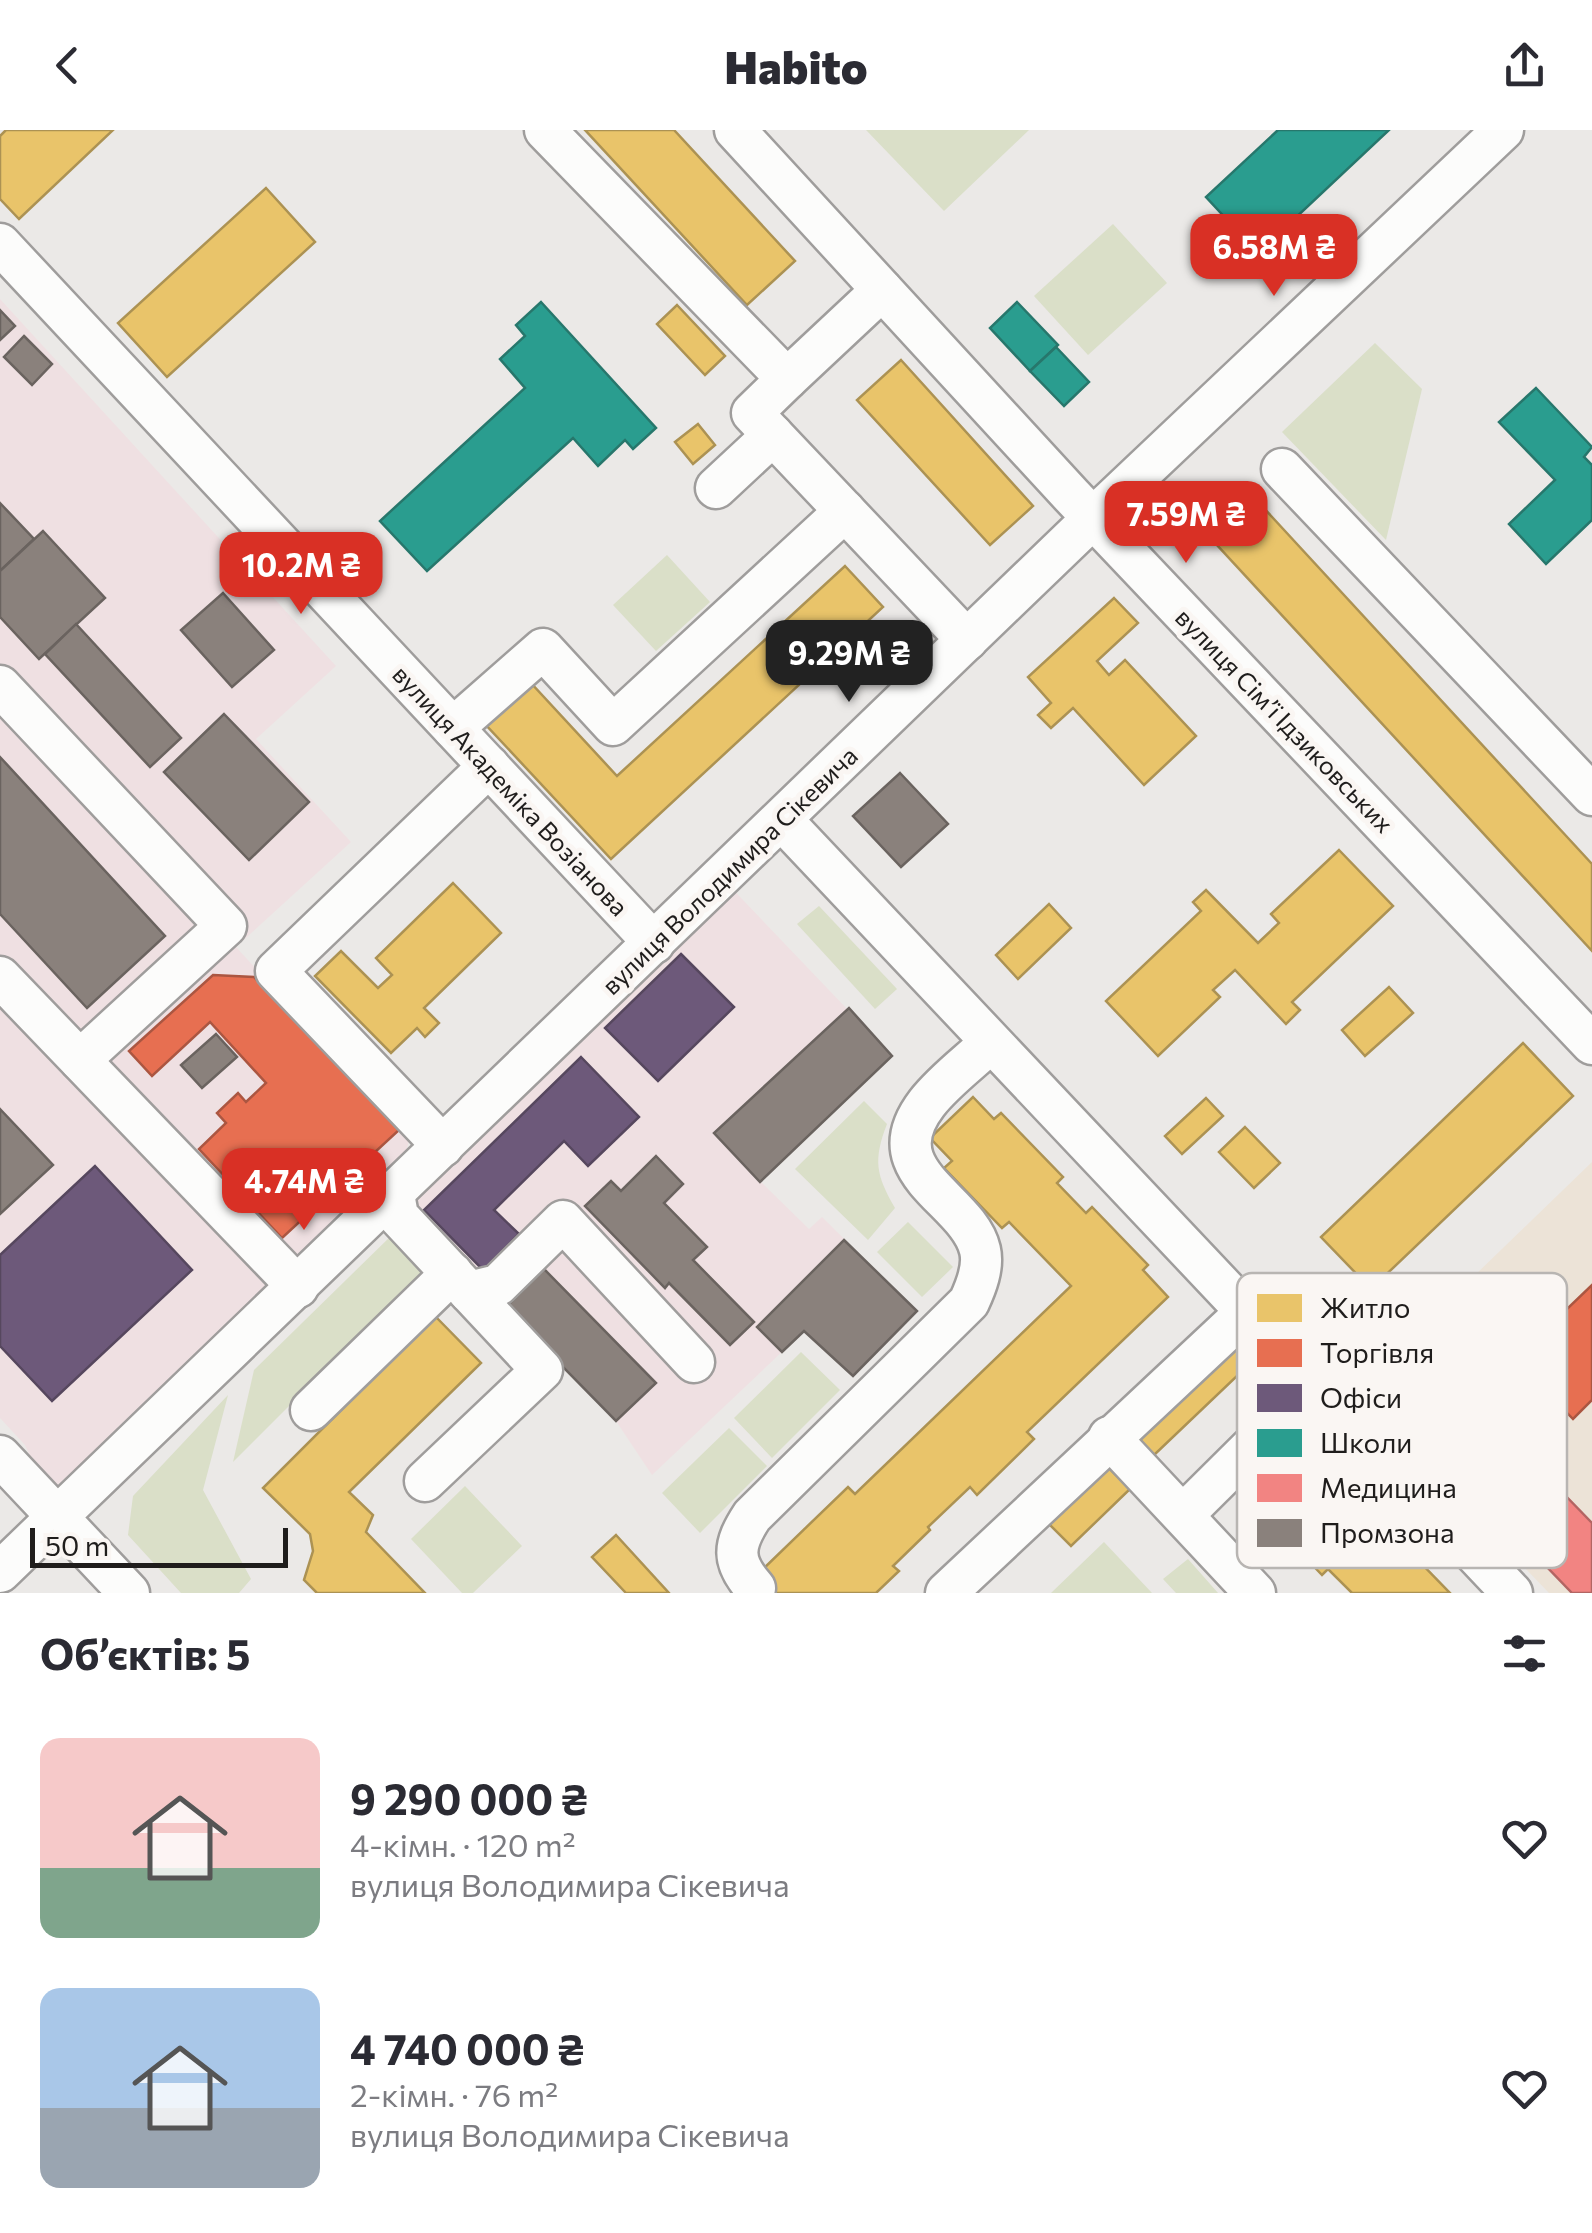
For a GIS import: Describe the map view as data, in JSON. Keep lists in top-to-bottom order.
{
  "streets": {
    "street": ["вулиця Сімʼї Ідзиковських", "вулиця Академіка Возіанова", "вулиця Володимира Сікевича"]
  },
  "crossings": [
    ["вулиця Сімʼї Ідзиковських", "вулиця Володимира Сікевича"],
    ["вулиця Академіка Возіанова", "вулиця Володимира Сікевича"]
  ],
  "legend": [
    "Житло",
    "Торгівля",
    "Офіси",
    "Школи",
    "Медицина",
    "Промзона"
  ],
  "scale_bar": "50 m",
  "page": {
    "header": "Habito",
    "price": [
      "6.58M ₴",
      "7.59M ₴",
      "10.2M ₴",
      "9.29M ₴",
      "4.74M ₴"
    ],
    "scale": "50 m",
    "heading": "Об’єктів: 5",
    "list": [
      {
        "name": "9 290 000 ₴",
        "note": "4-кімн. · 120 m² · вулиця Володимира Сікевича"
      },
      {
        "name": "4 740 000 ₴",
        "note": "2-кімн. · 76 m² · вулиця Володимира Сікевича"
      }
    ]
  }
}
